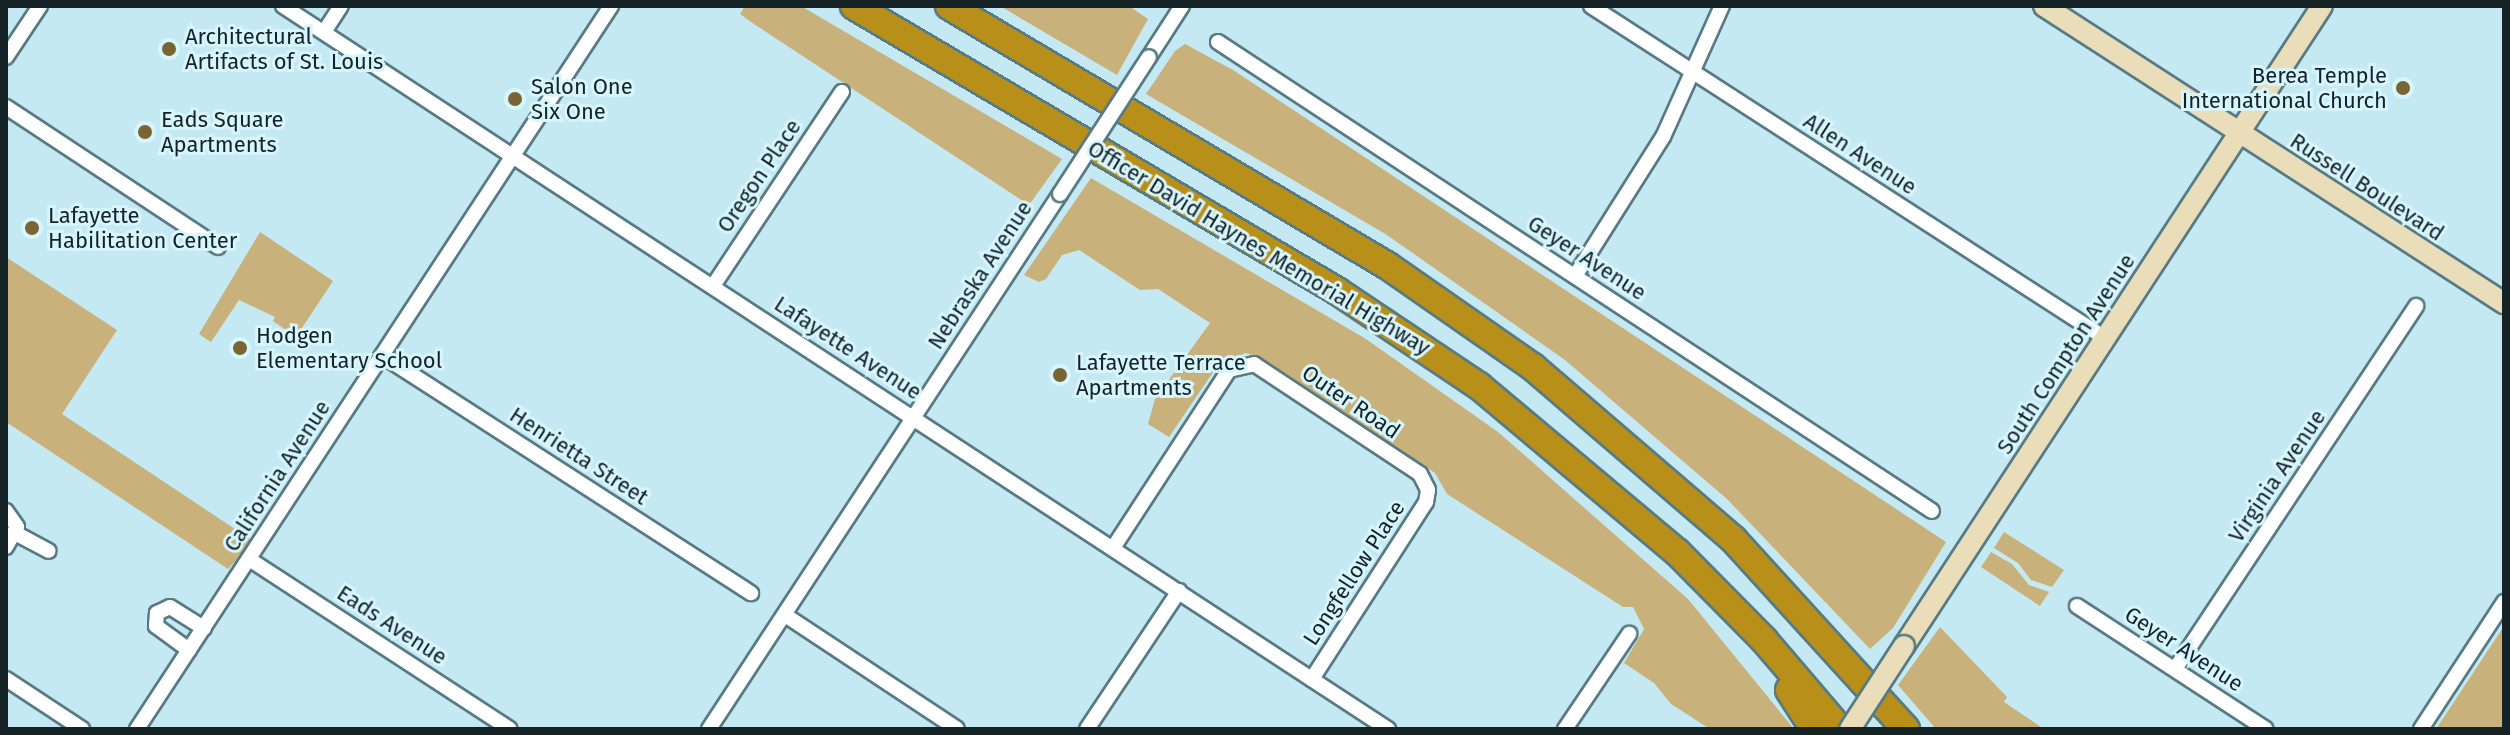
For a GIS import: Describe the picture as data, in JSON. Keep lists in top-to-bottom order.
{
  "streets": {
    "highway": ["Officer David Haynes Memorial Highway"],
    "main road": ["Russell Boulevard", "South Compton Avenue"],
    "street": [
      "Allen Avenue",
      "Oregon Place",
      "Geyer Avenue",
      "Nebraska Avenue",
      "Lafayette Avenue",
      "Outer Road",
      "Henrietta Street",
      "California Avenue",
      "Virginia Avenue",
      "Longfellow Place",
      "Eads Avenue"
    ]
  },
  "crossings": [
    ["Allen Avenue", "South Compton Avenue"],
    ["Oregon Place", "Lafayette Avenue"],
    ["Russell Boulevard", "South Compton Avenue"],
    ["Geyer Avenue", "Virginia Avenue"],
    ["Nebraska Avenue", "Lafayette Avenue"],
    ["Lafayette Avenue", "Outer Road"],
    ["Lafayette Avenue", "California Avenue"],
    ["Lafayette Avenue", "Longfellow Place"],
    ["Outer Road", "Longfellow Place"],
    ["Henrietta Street", "California Avenue"],
    ["California Avenue", "Eads Avenue"]
  ],
  "places": [
    "Architectural Artifacts of St. Louis",
    "Berea Temple International Church",
    "Salon One Six One",
    "Eads Square Apartments",
    "Lafayette Habilitation Center",
    "Hodgen Elementary School",
    "Lafayette Terrace Apartments"
  ]
}
